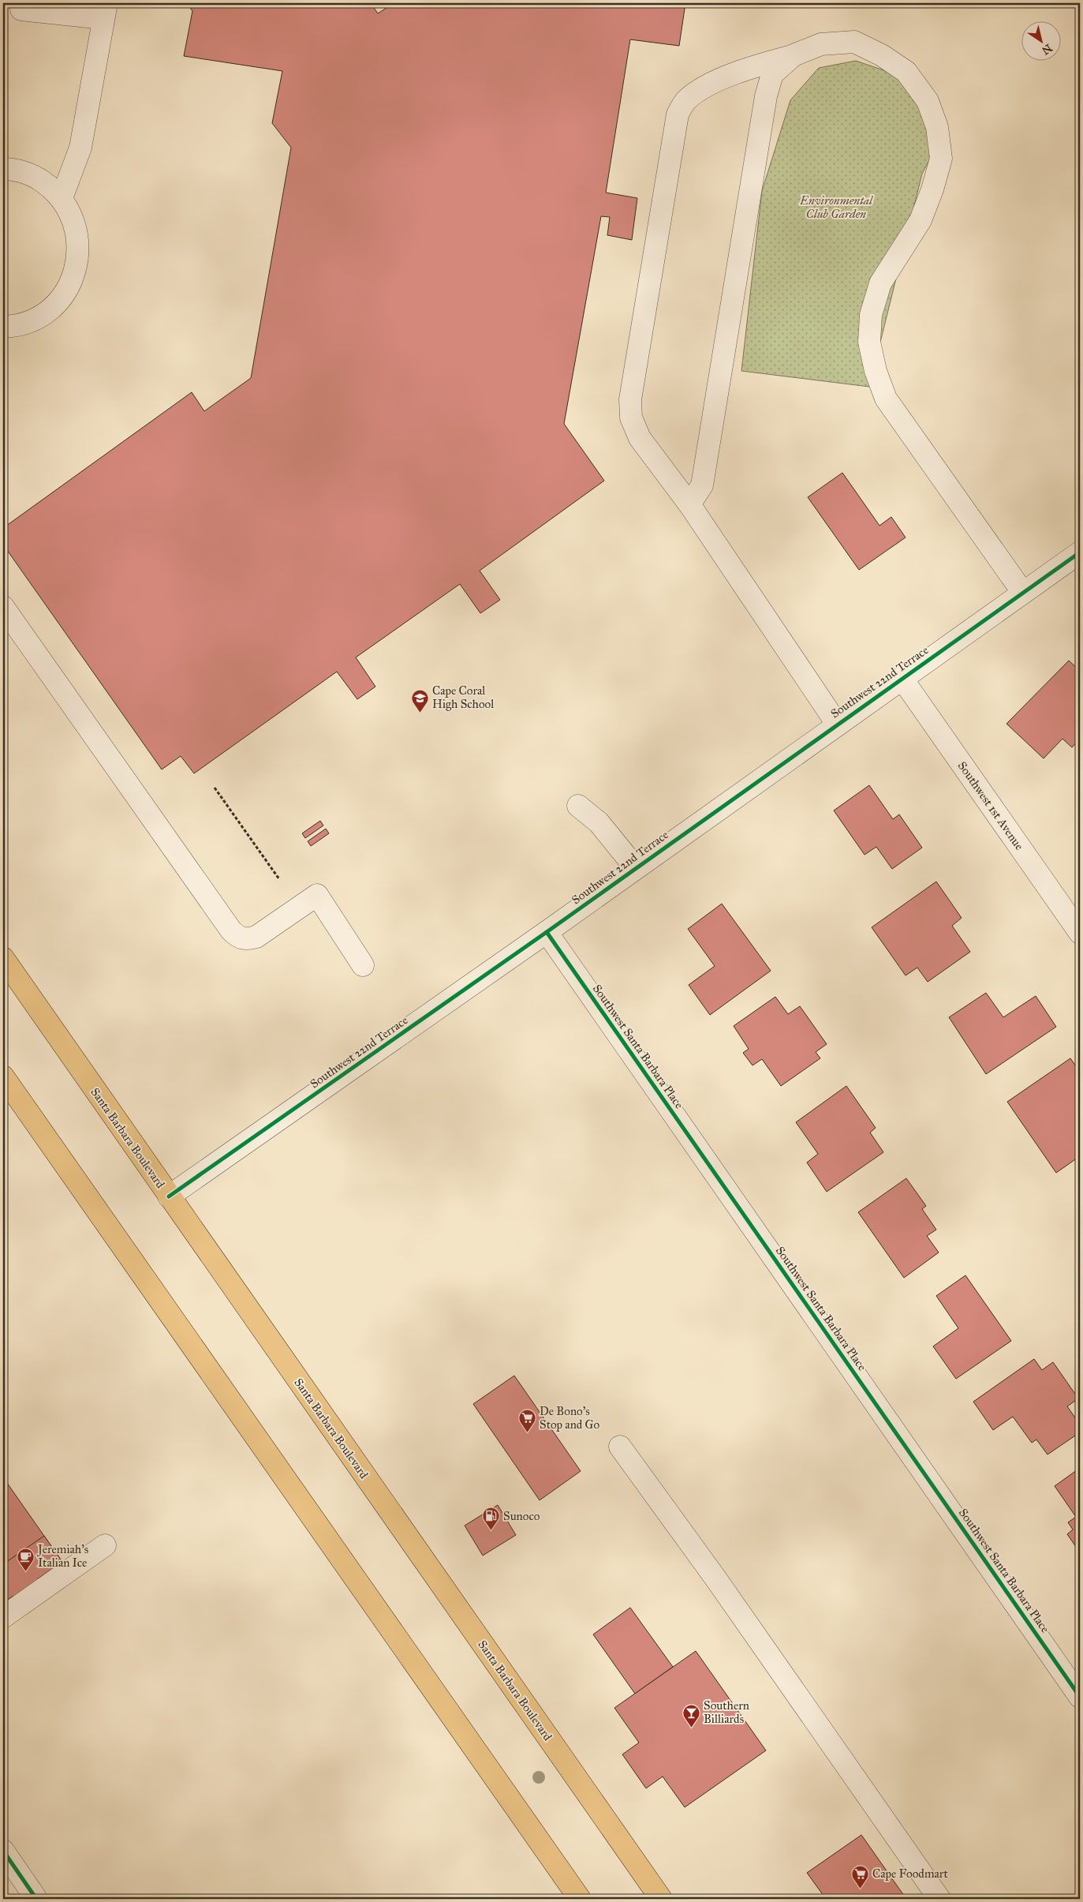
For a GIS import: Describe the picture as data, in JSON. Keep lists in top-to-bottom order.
{
  "streets": {
    "main road": ["Santa Barbara Boulevard"],
    "street": ["Southwest 22nd Terrace", "Southwest 1st Avenue", "Southwest Santa Barbara Place"]
  },
  "crossings": [
    ["Southwest 22nd Terrace", "Southwest 1st Avenue"],
    ["Southwest 22nd Terrace", "Southwest Santa Barbara Place"],
    ["Southwest 22nd Terrace", "Santa Barbara Boulevard"]
  ],
  "parks": ["Environmental Club Garden"],
  "places": {
    "school or university": ["Cape Coral High School"],
    "supermarket": ["De Bono's Stop and Go", "Cape Foodmart"],
    "fuel station": ["Sunoco"],
    "cafe": ["Jeremiah's Italian Ice"],
    "bar": ["Southern Billiards"]
  },
  "north": "bottom right"
}
